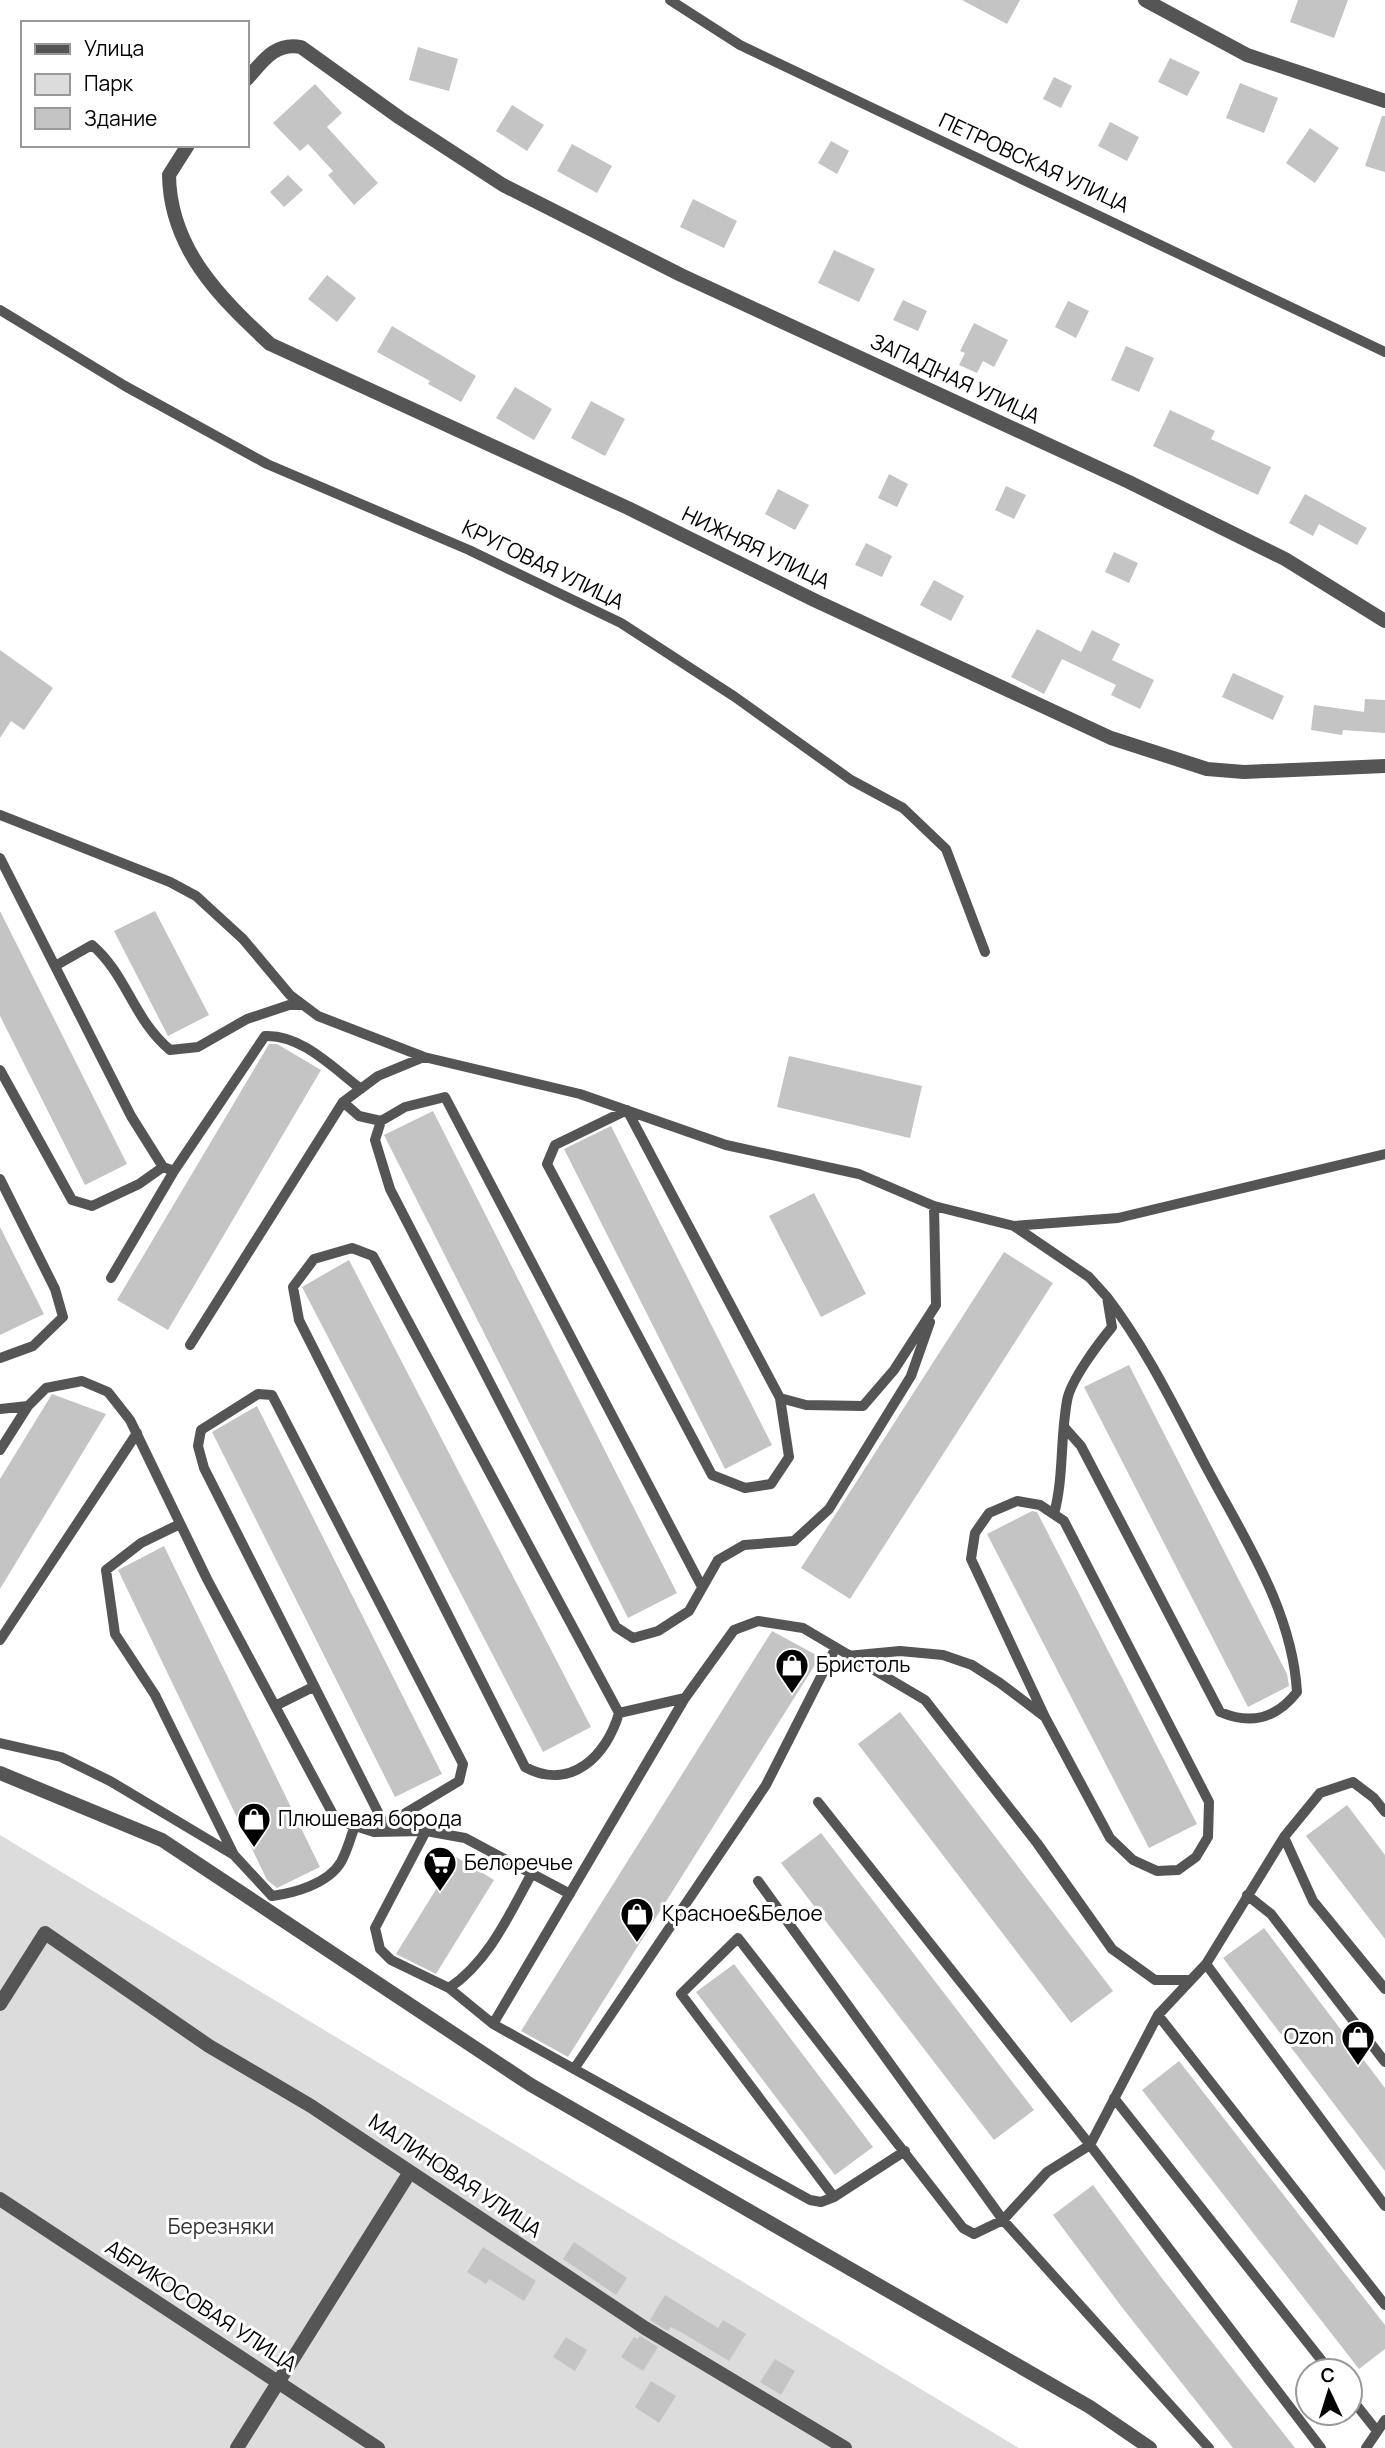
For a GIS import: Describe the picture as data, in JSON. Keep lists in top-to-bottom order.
{
  "streets": {
    "street": [
      "ЗАПАДНАЯ УЛИЦА",
      "НИЖНЯЯ УЛИЦА",
      "МАЛИНОВАЯ УЛИЦА",
      "АБРИКОСОВАЯ УЛИЦА"
    ],
    "lane": ["ПЕТРОВСКАЯ УЛИЦА", "КРУГОВАЯ УЛИЦА"]
  },
  "parks": ["Березняки"],
  "places": {
    "shop": [
      "Бристоль",
      "Плюшевая борода",
      "Красное&Белое",
      "Ozon"
    ],
    "supermarket": ["Белоречье"]
  },
  "legend": ["Улица", "Парк", "Здание"],
  "north": "top"
}
